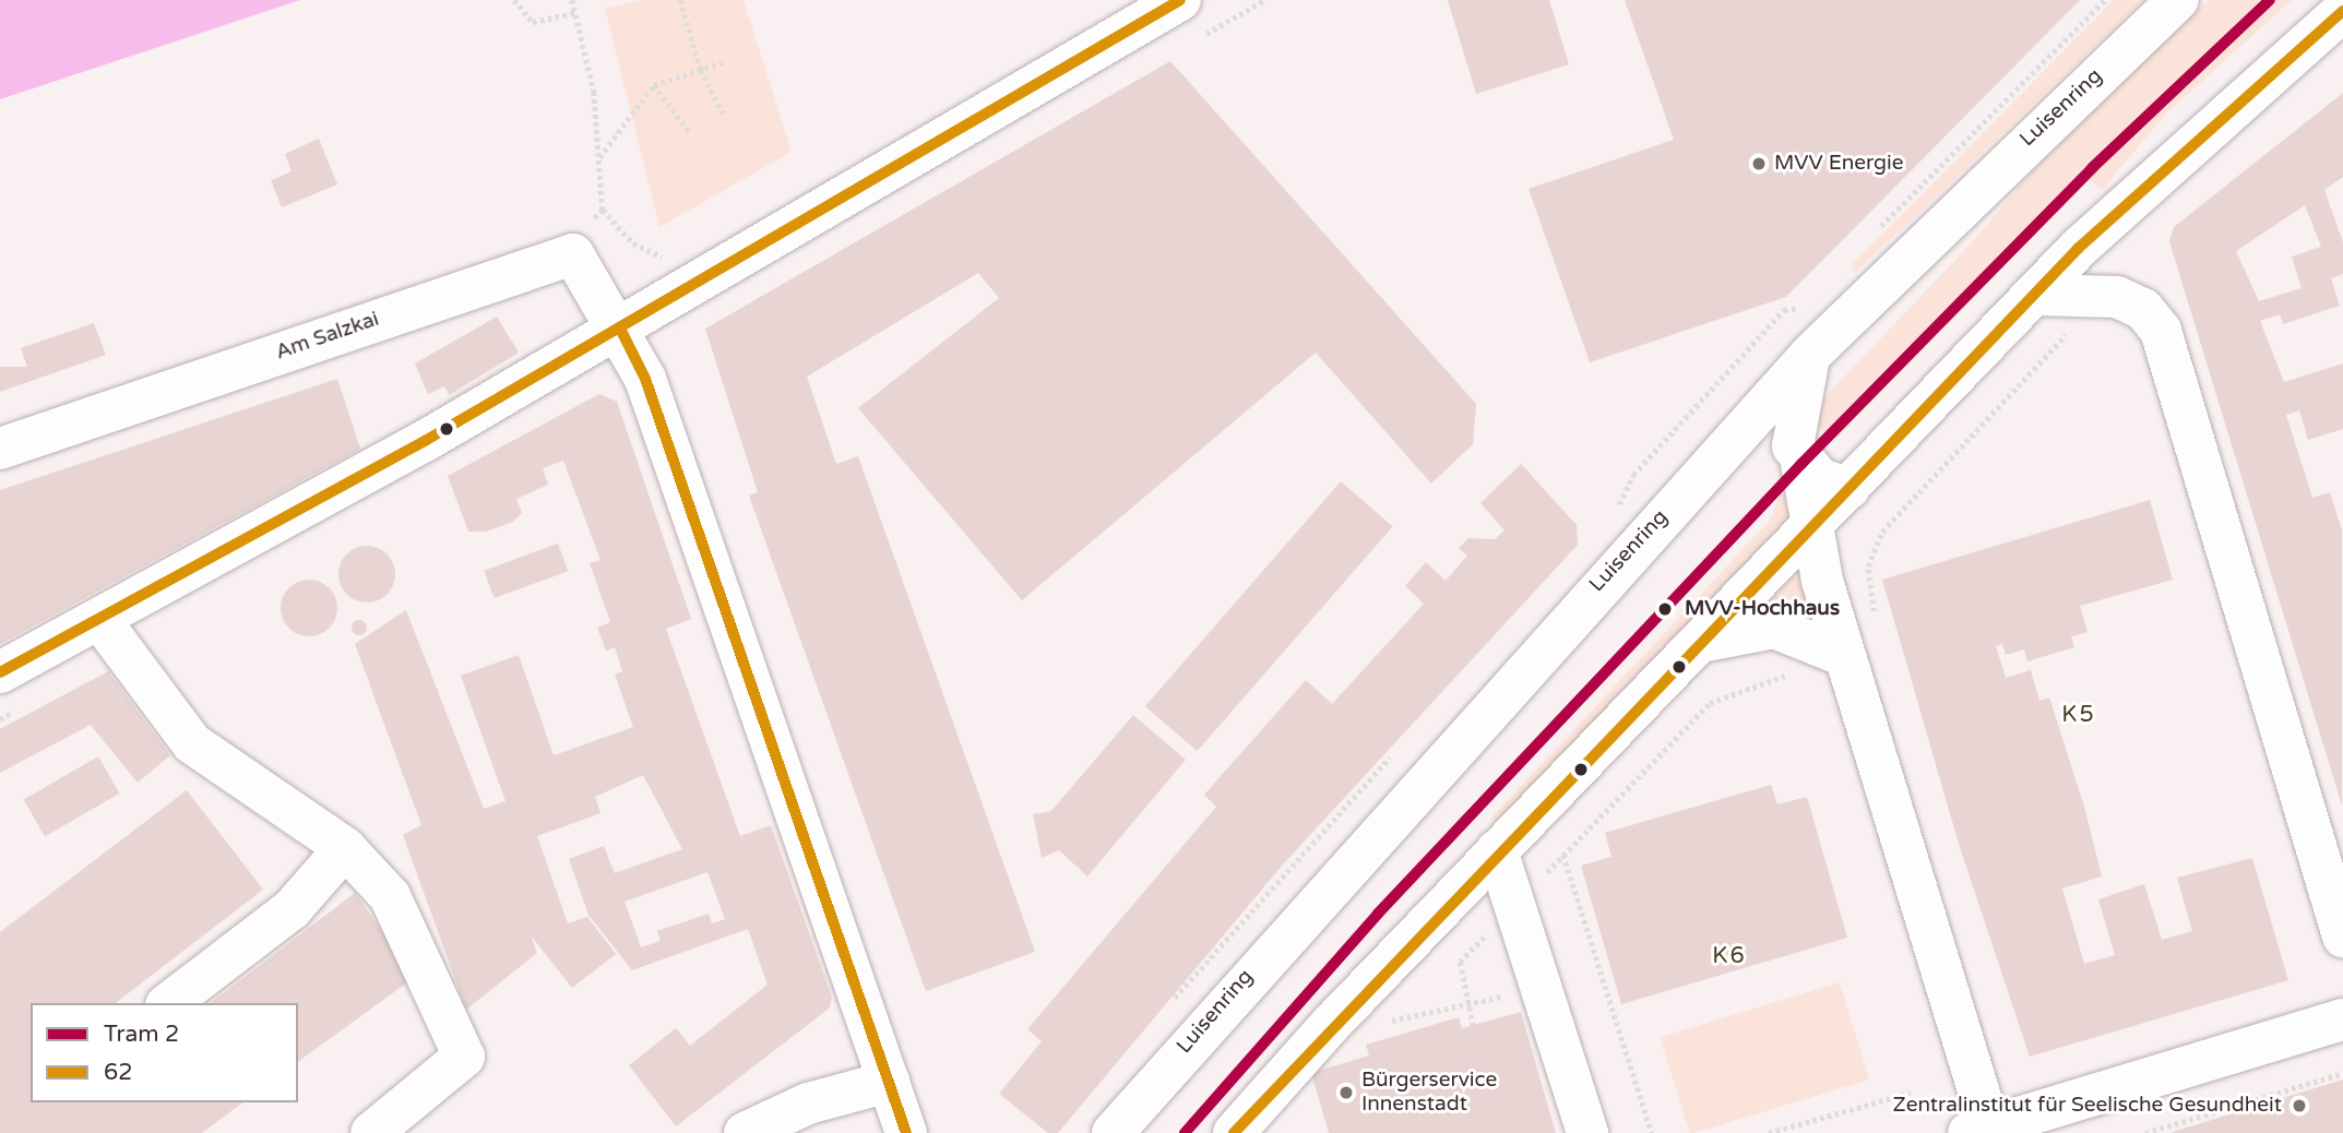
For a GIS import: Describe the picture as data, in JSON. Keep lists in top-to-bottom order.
{
  "streets": {
    "street": ["Luisenring", "Am Salzkai"]
  },
  "districts": ["K5", "K6"],
  "places": [
    "MVV Energie",
    "MVV-Hochhaus",
    "Bürgerservice Innenstadt",
    "Zentralinstitut für Seelische Gesundheit"
  ],
  "lines": ["tram line 2", "transit line 62"],
  "legend": ["Tram 2", "62"]
}
